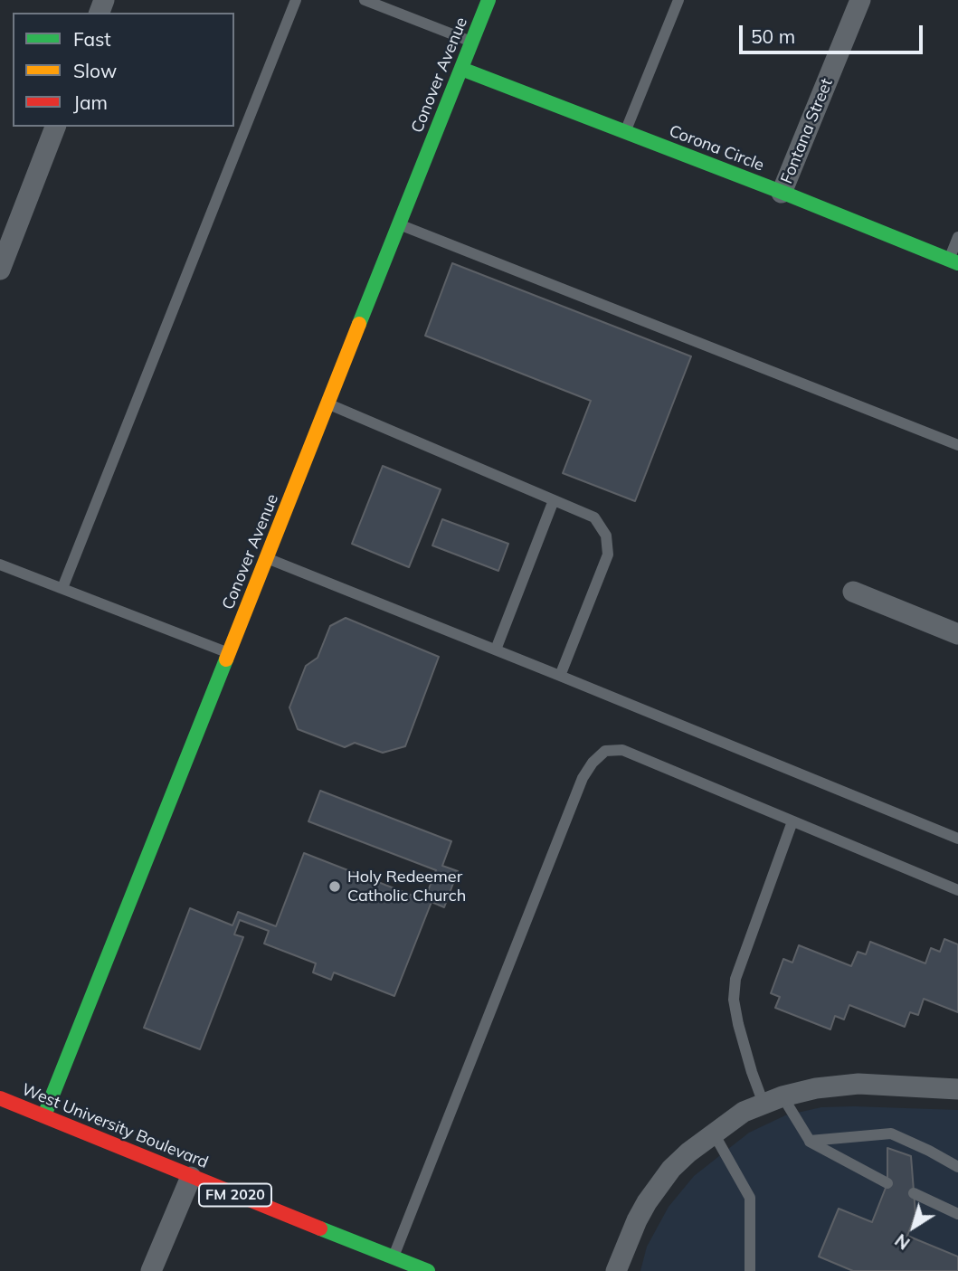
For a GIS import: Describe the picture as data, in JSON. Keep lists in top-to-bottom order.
{
  "streets": {
    "street": [
      "Conover Avenue",
      "Fontana Street",
      "Corona Circle",
      "West University Boulevard",
      "FM 2020"
    ]
  },
  "crossings": [
    ["Conover Avenue", "Corona Circle"],
    ["Conover Avenue", "West University Boulevard"],
    ["Fontana Street", "Corona Circle"]
  ],
  "places": ["Holy Redeemer Catholic Church"],
  "legend": ["Fast", "Slow", "Jam"],
  "scale_bar": "50 m",
  "north": "bottom left"
}
